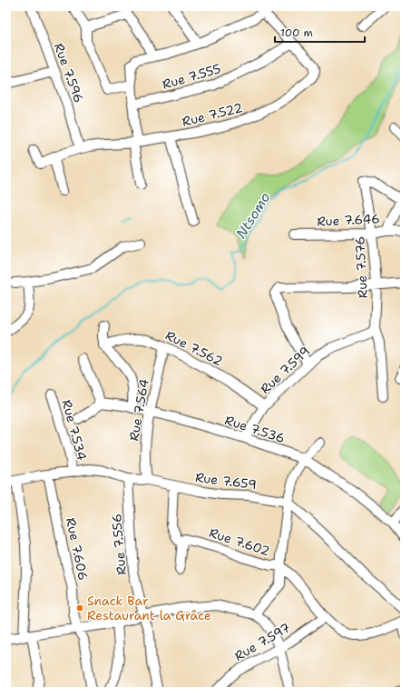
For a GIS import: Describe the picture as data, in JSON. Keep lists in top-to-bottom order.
{
  "streets": {
    "street": [
      "Rue 7.596",
      "Rue 7.555",
      "Rue 7.522",
      "Rue 7.646",
      "Rue 7.576",
      "Rue 7.562",
      "Rue 7.599",
      "Rue 7.564",
      "Rue 7.536",
      "Rue 7.534",
      "Rue 7.659",
      "Rue 7.602",
      "Rue 7.556",
      "Rue 7.606",
      "Rue 7.597"
    ]
  },
  "crossings": [
    ["Rue 7.596", "Rue 7.522"],
    ["Rue 7.555", "Rue 7.522"],
    ["Rue 7.646", "Rue 7.576"],
    ["Rue 7.576", "Rue 7.599"],
    ["Rue 7.562", "Rue 7.599"],
    ["Rue 7.562", "Rue 7.564"],
    ["Rue 7.599", "Rue 7.536"],
    ["Rue 7.564", "Rue 7.536"],
    ["Rue 7.564", "Rue 7.659"],
    ["Rue 7.534", "Rue 7.659"],
    ["Rue 7.659", "Rue 7.556"],
    ["Rue 7.659", "Rue 7.606"],
    ["Rue 7.602", "Rue 7.597"]
  ],
  "water": ["Ntsomo"],
  "places": ["Snack Bar Restaurant la Grâce"],
  "scale_bar": "100 m"
}
